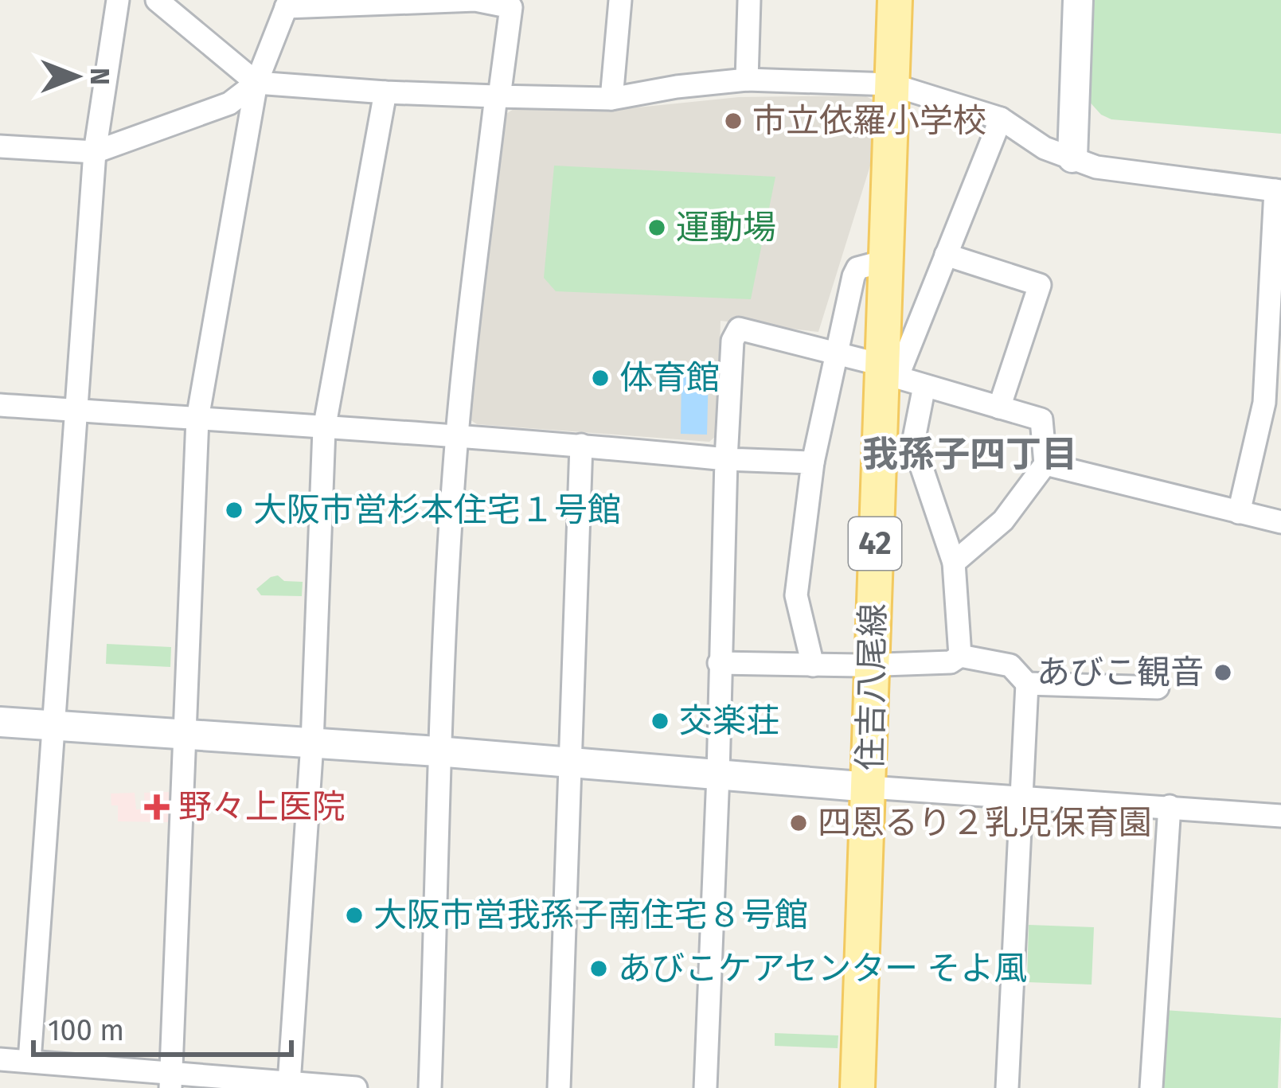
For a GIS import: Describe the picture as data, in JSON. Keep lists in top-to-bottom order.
{
  "streets": {
    "main road": ["42", "住吉八尾線"]
  },
  "districts": ["我孫子四丁目"],
  "places": {
    "other": [
      "市立依羅小学校",
      "運動場",
      "体育館",
      "大阪市営杉本住宅１号館",
      "あびこ観音",
      "交楽荘",
      "四恩るり２乳児保育園",
      "大阪市営我孫子南住宅８号館",
      "あびこケアセンター そよ風"
    ],
    "health": ["野々上医院"]
  },
  "scale_bar": "100 m",
  "north": "right"
}
